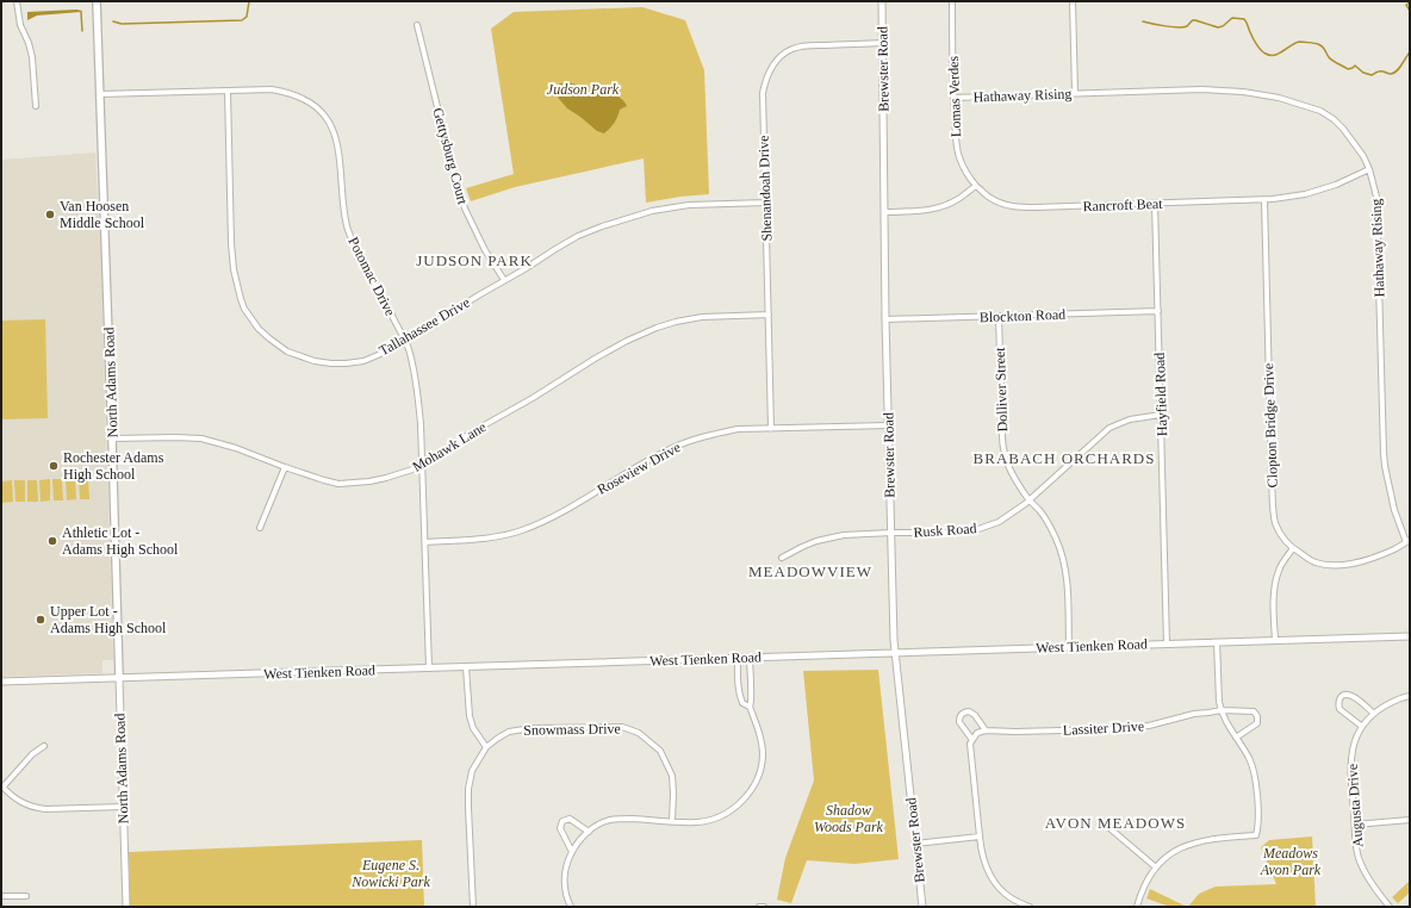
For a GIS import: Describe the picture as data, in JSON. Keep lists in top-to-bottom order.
{
  "streets": {
    "main road": ["North Adams Road"],
    "street": [
      "Brewster Road",
      "Hathaway Rising",
      "Lomas Verdes",
      "Gettysburg Court",
      "Shenandoah Drive",
      "Rancroft Beat",
      "Potomac Drive",
      "Blockton Road",
      "Tallahassee Drive",
      "Dolliver Street",
      "Hayfield Road",
      "Clopton Bridge Drive",
      "Mohawk Lane",
      "Roseview Drive",
      "Rusk Road",
      "West Tienken Road",
      "Lassiter Drive",
      "Snowmass Drive",
      "Augusta Drive"
    ]
  },
  "crossings": [
    ["Brewster Road", "Shenandoah Drive"],
    ["Brewster Road", "Blockton Road"],
    ["Brewster Road", "Roseview Drive"],
    ["Brewster Road", "Rusk Road"],
    ["Brewster Road", "West Tienken Road"],
    ["Hathaway Rising", "Lomas Verdes"],
    ["Hathaway Rising", "Rancroft Beat"],
    ["Hathaway Rising", "Clopton Bridge Drive"],
    ["Lomas Verdes", "Rancroft Beat"],
    ["Gettysburg Court", "Tallahassee Drive"],
    ["Shenandoah Drive", "Tallahassee Drive"],
    ["Shenandoah Drive", "Mohawk Lane"],
    ["Shenandoah Drive", "Roseview Drive"],
    ["Rancroft Beat", "Hayfield Road"],
    ["Rancroft Beat", "Clopton Bridge Drive"],
    ["Potomac Drive", "Tallahassee Drive"],
    ["Potomac Drive", "North Adams Road"],
    ["Potomac Drive", "Mohawk Lane"],
    ["Potomac Drive", "Roseview Drive"],
    ["Potomac Drive", "West Tienken Road"],
    ["Blockton Road", "Dolliver Street"],
    ["Blockton Road", "Hayfield Road"],
    ["North Adams Road", "Mohawk Lane"],
    ["North Adams Road", "West Tienken Road"],
    ["Dolliver Street", "Rusk Road"],
    ["Dolliver Street", "West Tienken Road"],
    ["Hayfield Road", "Rusk Road"],
    ["Hayfield Road", "West Tienken Road"]
  ],
  "districts": [
    "JUDSON PARK",
    "BRABACH ORCHARDS",
    "MEADOWVIEW",
    "AVON MEADOWS"
  ],
  "parks": [
    "Judson Park",
    "Shadow Woods Park",
    "Meadows Avon Park",
    "Eugene S. Nowicki Park"
  ],
  "places": [
    "Van Hoosen Middle School",
    "Rochester Adams High School",
    "Athletic Lot - Adams High School",
    "Upper Lot - Adams High School"
  ]
}
